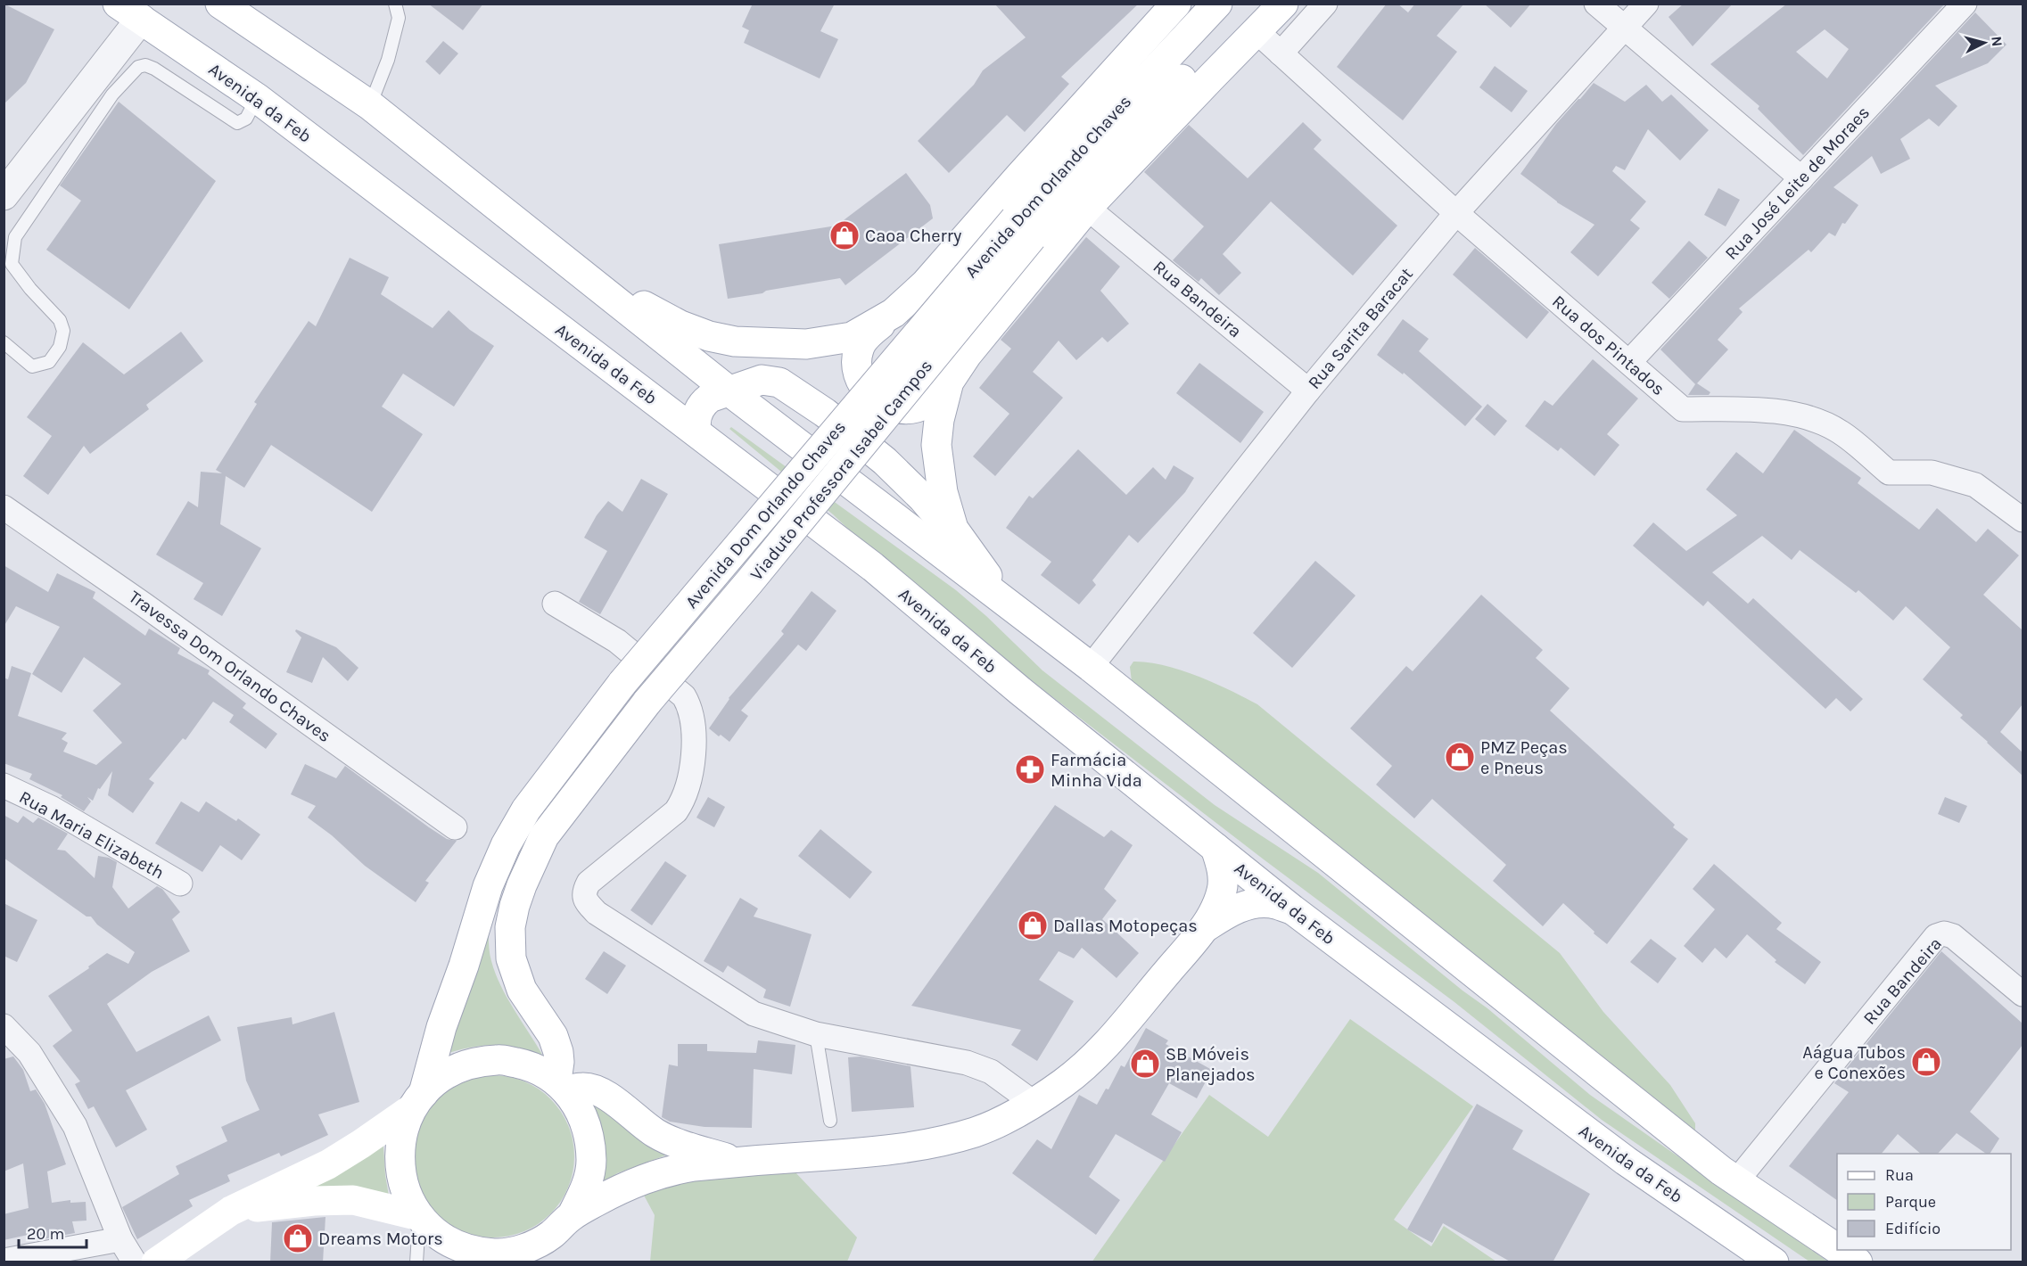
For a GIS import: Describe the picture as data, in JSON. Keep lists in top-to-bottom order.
{
  "streets": {
    "main road": ["Avenida da Feb", "Avenida Dom Orlando Chaves", "Viaduto Professora Isabel Campos"],
    "street": [
      "Rua José Leite de Moraes",
      "Rua Bandeira",
      "Rua Sarita Baracat",
      "Rua dos Pintados",
      "Travessa Dom Orlando Chaves",
      "Rua Maria Elizabeth"
    ]
  },
  "crossings": [
    ["Rua José Leite de Moraes", "Rua dos Pintados"],
    ["Avenida Dom Orlando Chaves", "Rua dos Pintados"],
    ["Avenida Dom Orlando Chaves", "Viaduto Professora Isabel Campos"],
    ["Rua Bandeira", "Rua Sarita Baracat"],
    ["Rua Sarita Baracat", "Rua dos Pintados"]
  ],
  "places": {
    "shop": [
      "Caoa Cherry",
      "PMZ Peças e Pneus",
      "Dallas Motopeças",
      "Aágua Tubos e Conexões",
      "SB Móveis Planejados",
      "Dreams Motors"
    ],
    "pharmacy": ["Farmácia Minha Vida"]
  },
  "legend": ["Rua", "Parque", "Edifício"],
  "scale_bar": "20 m",
  "north": "right"
}
